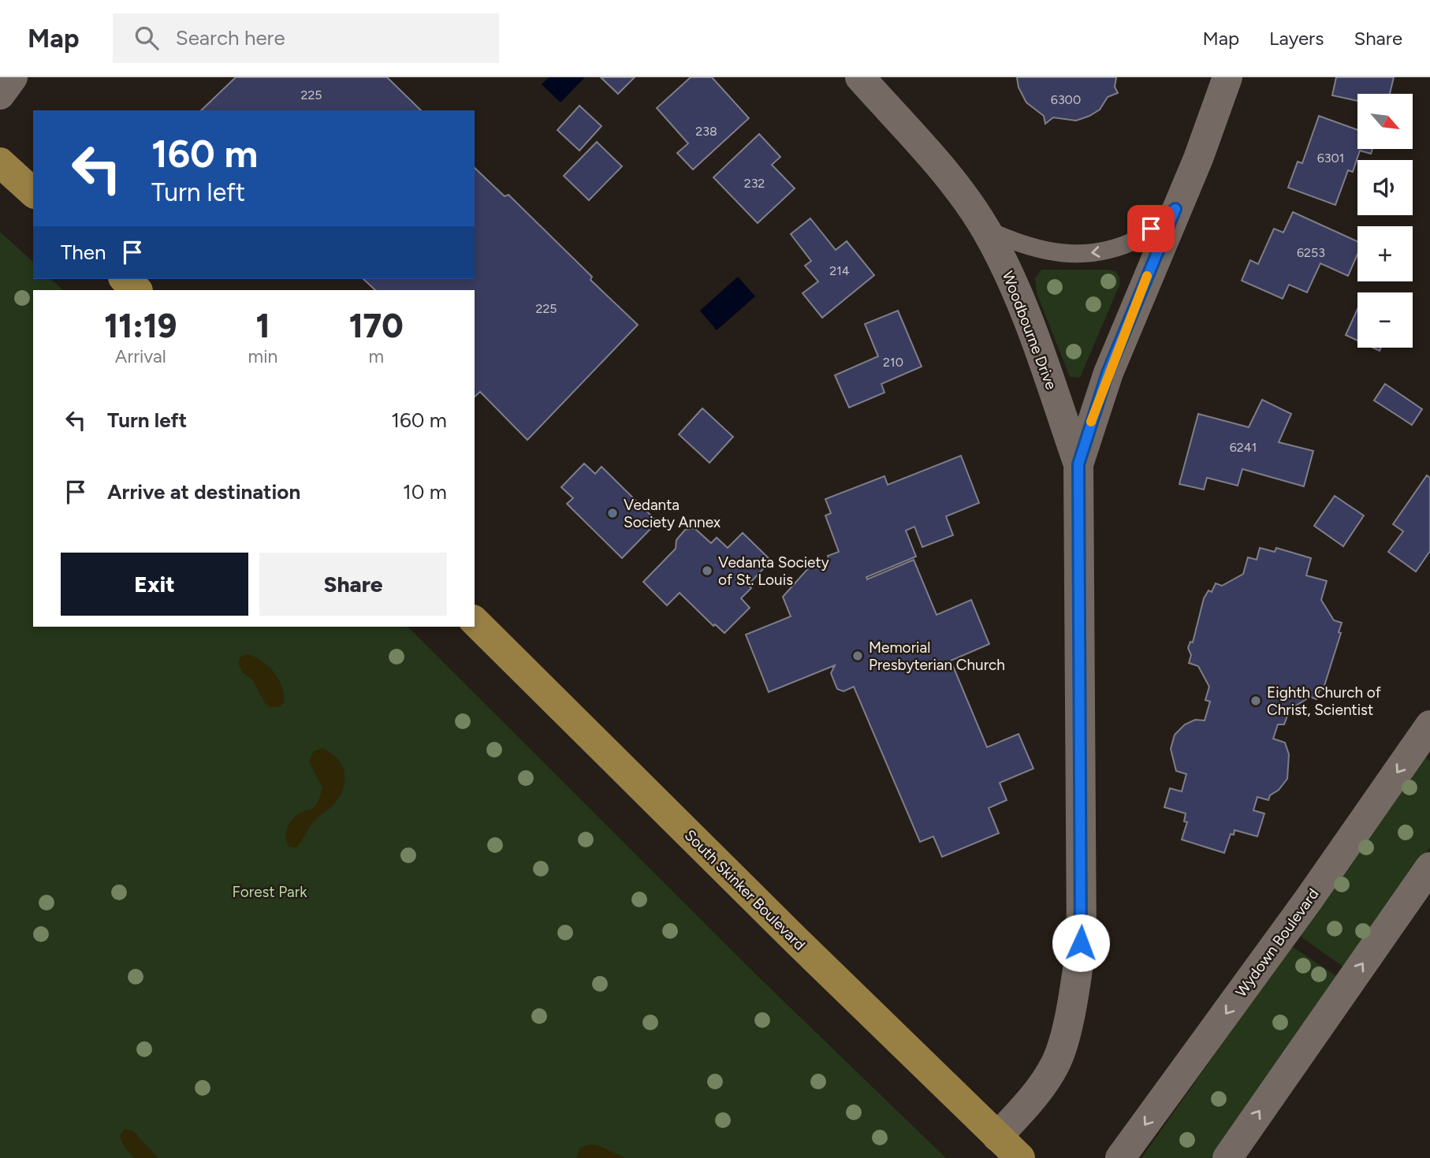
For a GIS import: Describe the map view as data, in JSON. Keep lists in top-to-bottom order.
{
  "streets": {
    "main road": ["South Skinker Boulevard"],
    "street": ["Woodbourne Drive", "Wydown Boulevard"]
  },
  "parks": ["Forest Park"],
  "places": [
    "Vedanta Society Annex",
    "Vedanta Society of St. Louis",
    "Memorial Presbyterian Church",
    "Eighth Church of Christ, Scientist"
  ],
  "house_numbers": [
    "225",
    "6300",
    "238",
    "6301",
    "232",
    "6253",
    "214",
    "225",
    "210",
    "6241"
  ],
  "north": "bottom right",
  "page": {
    "header": "Map",
    "search": "Search here",
    "nav": ["Map", "Layers", "Share"],
    "map_buttons": ["+", "−"],
    "turn": ["160 m", "Turn left"],
    "then": "Then",
    "eta": [
      "11:19",
      "Arrival",
      "1",
      "min",
      "170",
      "m"
    ],
    "list": [
      {
        "name": "Turn left",
        "value": "160 m"
      },
      {
        "name": "Arrive at destination",
        "value": "10 m"
      }
    ],
    "buttons": ["Exit", "Share"]
  }
}
